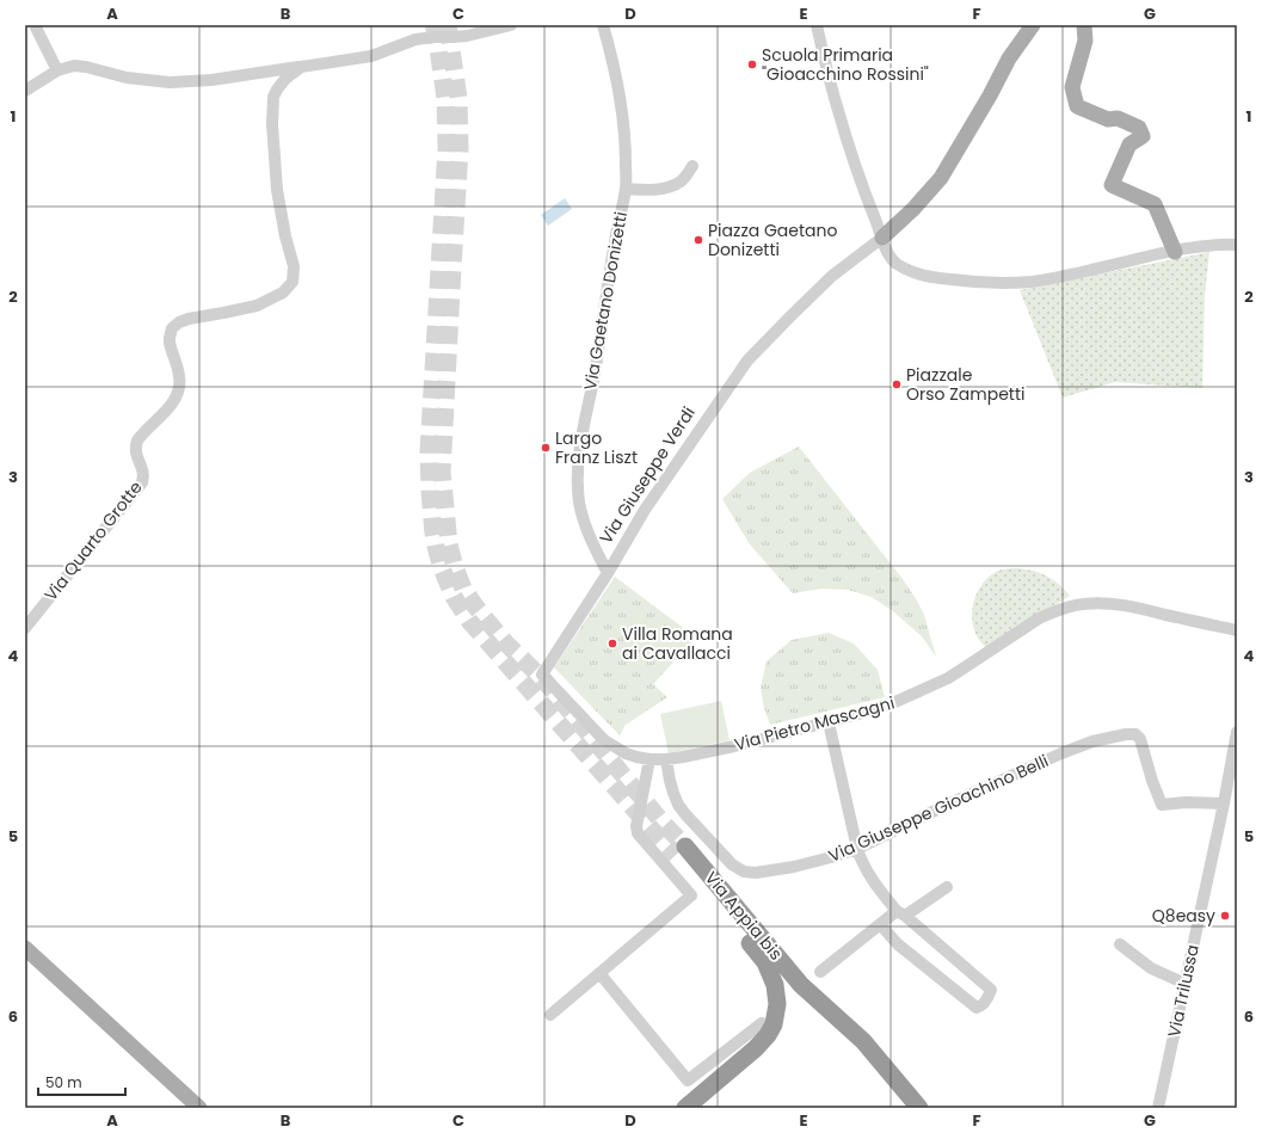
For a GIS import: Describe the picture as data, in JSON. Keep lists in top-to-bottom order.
{
  "streets": {
    "highway": ["Via Appia bis"],
    "main road": ["Via Giuseppe Verdi"],
    "street": [
      "Via Gaetano Donizetti",
      "Via Quarto Grotte",
      "Via Pietro Mascagni",
      "Via Giuseppe Gioachino Belli",
      "Via Trilussa"
    ]
  },
  "crossings": [
    ["Via Gaetano Donizetti", "Via Giuseppe Verdi"],
    ["Via Giuseppe Verdi", "Via Pietro Mascagni"],
    ["Via Pietro Mascagni", "Via Giuseppe Gioachino Belli"],
    ["Via Giuseppe Gioachino Belli", "Via Trilussa"]
  ],
  "places": [
    "Scuola Primaria \"Gioacchino Rossini\"",
    "Piazza Gaetano Donizetti",
    "Piazzale Orso Zampetti",
    "Largo Franz Liszt",
    "Villa Romana ai Cavallacci",
    "Q8easy"
  ],
  "scale_bar": "50 m",
  "grid": {
    "columns": [
      "A",
      "B",
      "C",
      "D",
      "E",
      "F",
      "G"
    ],
    "rows": [
      "1",
      "2",
      "3",
      "4",
      "5",
      "6"
    ]
  }
}
